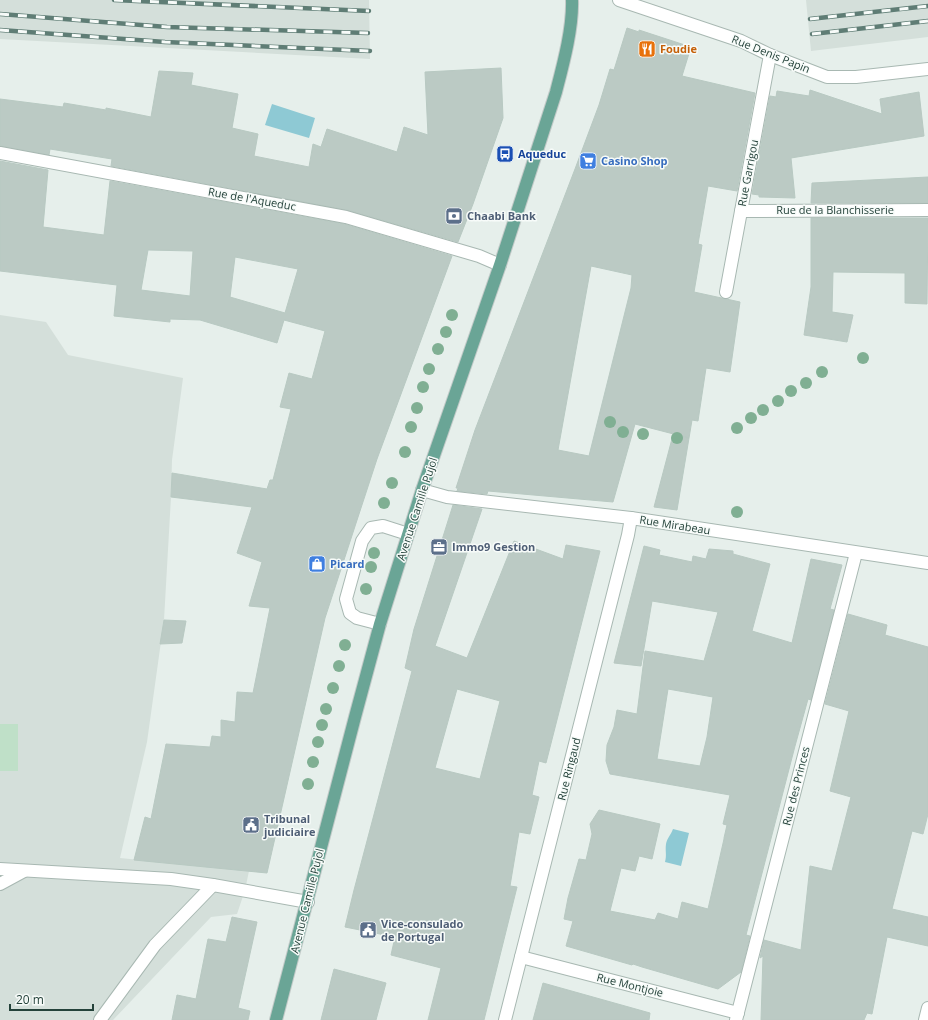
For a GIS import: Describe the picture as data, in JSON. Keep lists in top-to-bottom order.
{
  "streets": {
    "main road": ["Avenue Camille Pujol"],
    "street": [
      "Rue Denis Papin",
      "Rue Garrigou",
      "Rue de l'Aqueduc",
      "Rue de la Blanchisserie",
      "Rue Mirabeau",
      "Rue Ringaud",
      "Rue des Princes",
      "Rue Montjoie"
    ]
  },
  "crossings": [
    ["Rue Denis Papin", "Rue Garrigou"],
    ["Rue Garrigou", "Rue de la Blanchisserie"],
    ["Rue de l'Aqueduc", "Avenue Camille Pujol"],
    ["Avenue Camille Pujol", "Rue Mirabeau"],
    ["Rue Mirabeau", "Rue Ringaud"],
    ["Rue Mirabeau", "Rue des Princes"],
    ["Rue Ringaud", "Rue Montjoie"],
    ["Rue des Princes", "Rue Montjoie"]
  ],
  "places": {
    "restaurant": ["Foudie"],
    "bus stop": ["Aqueduc"],
    "supermarket": ["Casino Shop"],
    "bank": ["Chaabi Bank"],
    "office": ["Immo9 Gestion"],
    "shop": ["Picard"],
    "public building": ["Tribunal judiciaire", "Vice-consulado de Portugal"]
  },
  "scale_bar": "20 m"
}
